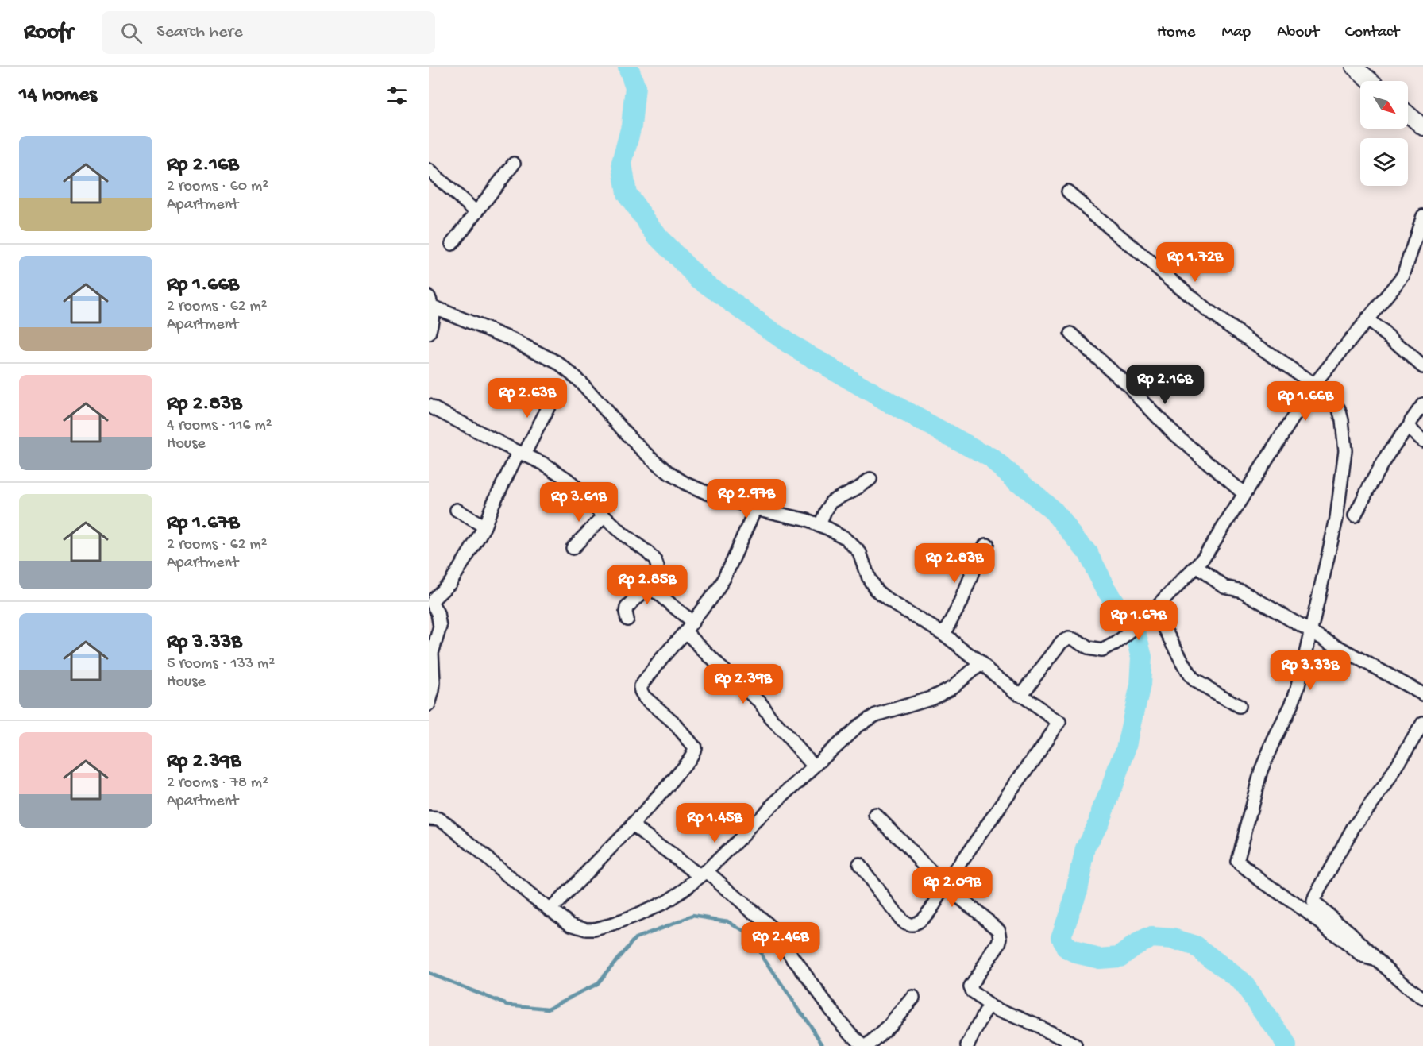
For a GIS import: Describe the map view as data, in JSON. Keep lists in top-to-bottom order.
{
  "north": "bottom right",
  "page": {
    "header": "Roofr",
    "search": "Search here",
    "nav": [
      "Home",
      "Map",
      "About",
      "Contact"
    ],
    "heading": "14 homes",
    "list": [
      {
        "name": "Rp 2.16B",
        "note": "2 rooms · 60 m² · Apartment"
      },
      {
        "name": "Rp 1.66B",
        "note": "2 rooms · 62 m² · Apartment"
      },
      {
        "name": "Rp 2.83B",
        "note": "4 rooms · 116 m² · House"
      },
      {
        "name": "Rp 1.67B",
        "note": "2 rooms · 62 m² · Apartment"
      },
      {
        "name": "Rp 3.33B",
        "note": "5 rooms · 133 m² · House"
      },
      {
        "name": "Rp 2.39B",
        "note": "2 rooms · 78 m² · Apartment"
      }
    ],
    "price": [
      "Rp 1.72B",
      "Rp 2.16B",
      "Rp 2.63B",
      "Rp 1.66B",
      "Rp 2.97B",
      "Rp 3.61B",
      "Rp 2.83B",
      "Rp 2.85B",
      "Rp 1.67B",
      "Rp 3.33B",
      "Rp 2.39B",
      "Rp 1.45B",
      "Rp 2.09B",
      "Rp 2.46B"
    ]
  }
}
